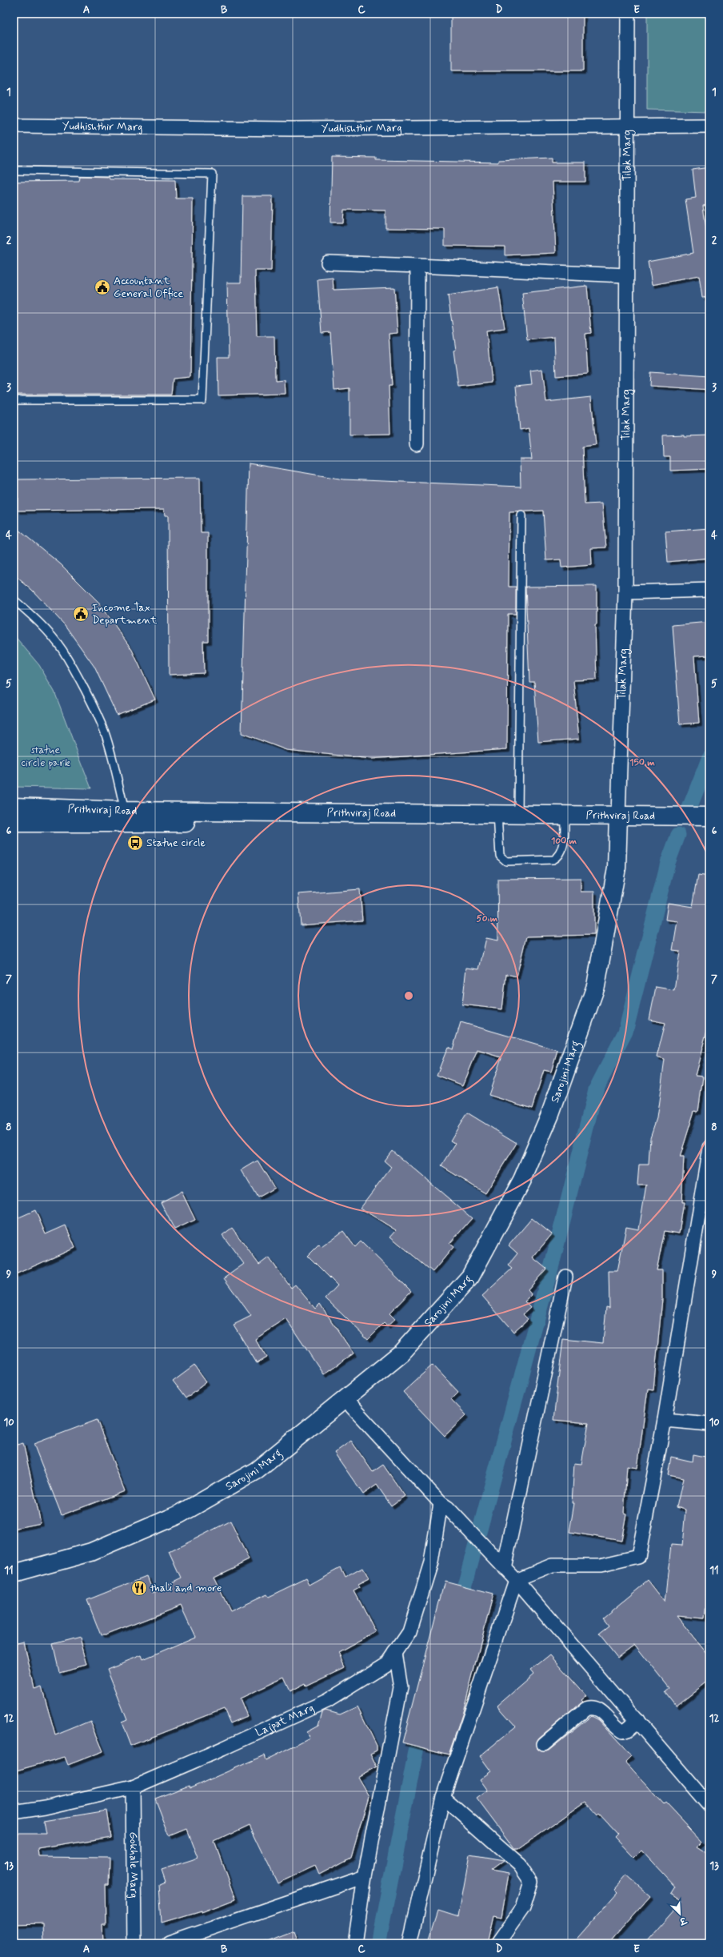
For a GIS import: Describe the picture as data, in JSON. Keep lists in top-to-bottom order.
{
  "streets": {
    "street": [
      "Yudhishthir Marg",
      "Tilak Marg",
      "Prithviraj Road",
      "Sarojini Marg",
      "Lajpat Marg",
      "Gokhale Marg"
    ]
  },
  "crossings": [
    ["Yudhishthir Marg", "Tilak Marg"],
    ["Tilak Marg", "Prithviraj Road"],
    ["Tilak Marg", "Sarojini Marg"],
    ["Prithviraj Road", "Sarojini Marg"],
    ["Lajpat Marg", "Gokhale Marg"]
  ],
  "parks": ["statue circle park"],
  "places": {
    "public building": ["Accountant General Office", "Income Tax Department"],
    "bus stop": ["Statue circle"],
    "restaurant": ["thali and more"]
  },
  "north": "bottom right",
  "grid": {
    "columns": [
      "A",
      "B",
      "C",
      "D",
      "E"
    ],
    "rows": [
      "1",
      "2",
      "3",
      "4",
      "5",
      "6",
      "7",
      "8",
      "9",
      "10",
      "11",
      "12",
      "13"
    ]
  },
  "rings": ["150 m", "100 m", "50 m"]
}
